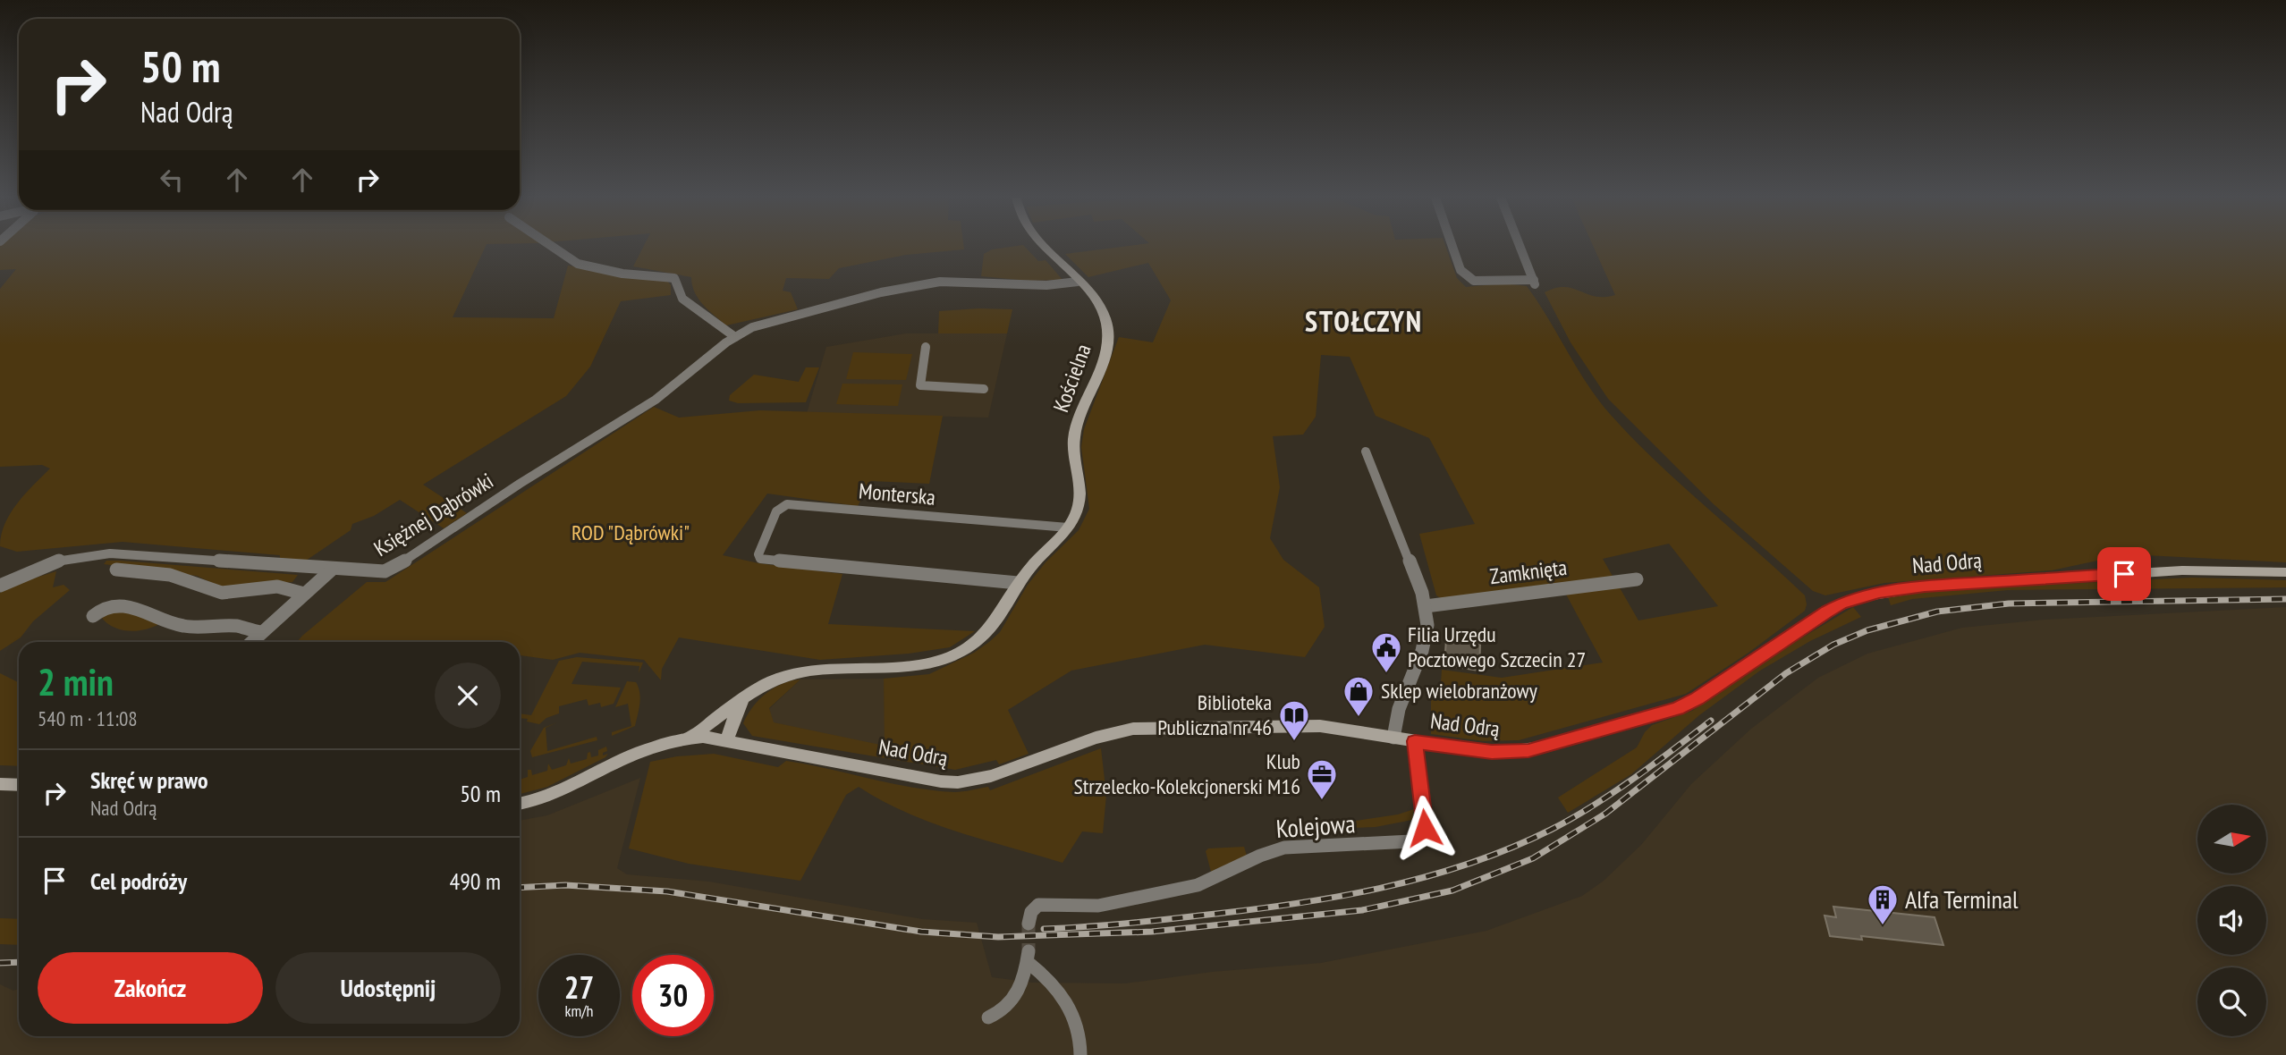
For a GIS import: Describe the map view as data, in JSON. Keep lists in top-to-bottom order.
{
  "streets": {
    "street": [
      "Kościelna",
      "Monterska",
      "Księżnej Dąbrówki",
      "Nad Odrą",
      "Zamknięta",
      "Kolejowa"
    ]
  },
  "crossings": [
    ["Kościelna", "Monterska"],
    ["Kościelna", "Księżnej Dąbrówki"],
    ["Kościelna", "Nad Odrą"],
    ["Nad Odrą", "Kolejowa"]
  ],
  "districts": ["STOŁCZYN"],
  "parks": ["ROD \"Dąbrówki\""],
  "places": {
    "public building": ["Filia Urzędu Pocztowego Szczecin 27"],
    "shop": ["Sklep wielobranżowy"],
    "library": ["Biblioteka Publiczna nr 46"],
    "office": ["Klub Strzelecko-Kolekcjonerski M16"],
    "building": ["Alfa Terminal"]
  },
  "north": "right",
  "page": {
    "turn": ["50 m", "Nad Odrą"],
    "heading": ["2 min", "540 m · 11:08"],
    "list": [
      {
        "name": "Skręć w prawo",
        "note": "Nad Odrą",
        "value": "50 m"
      },
      {
        "name": "Cel podróży",
        "value": "490 m"
      }
    ],
    "buttons": ["Zakończ", "Udostępnij"],
    "speed": "27 km/h",
    "limit": "30"
  }
}
